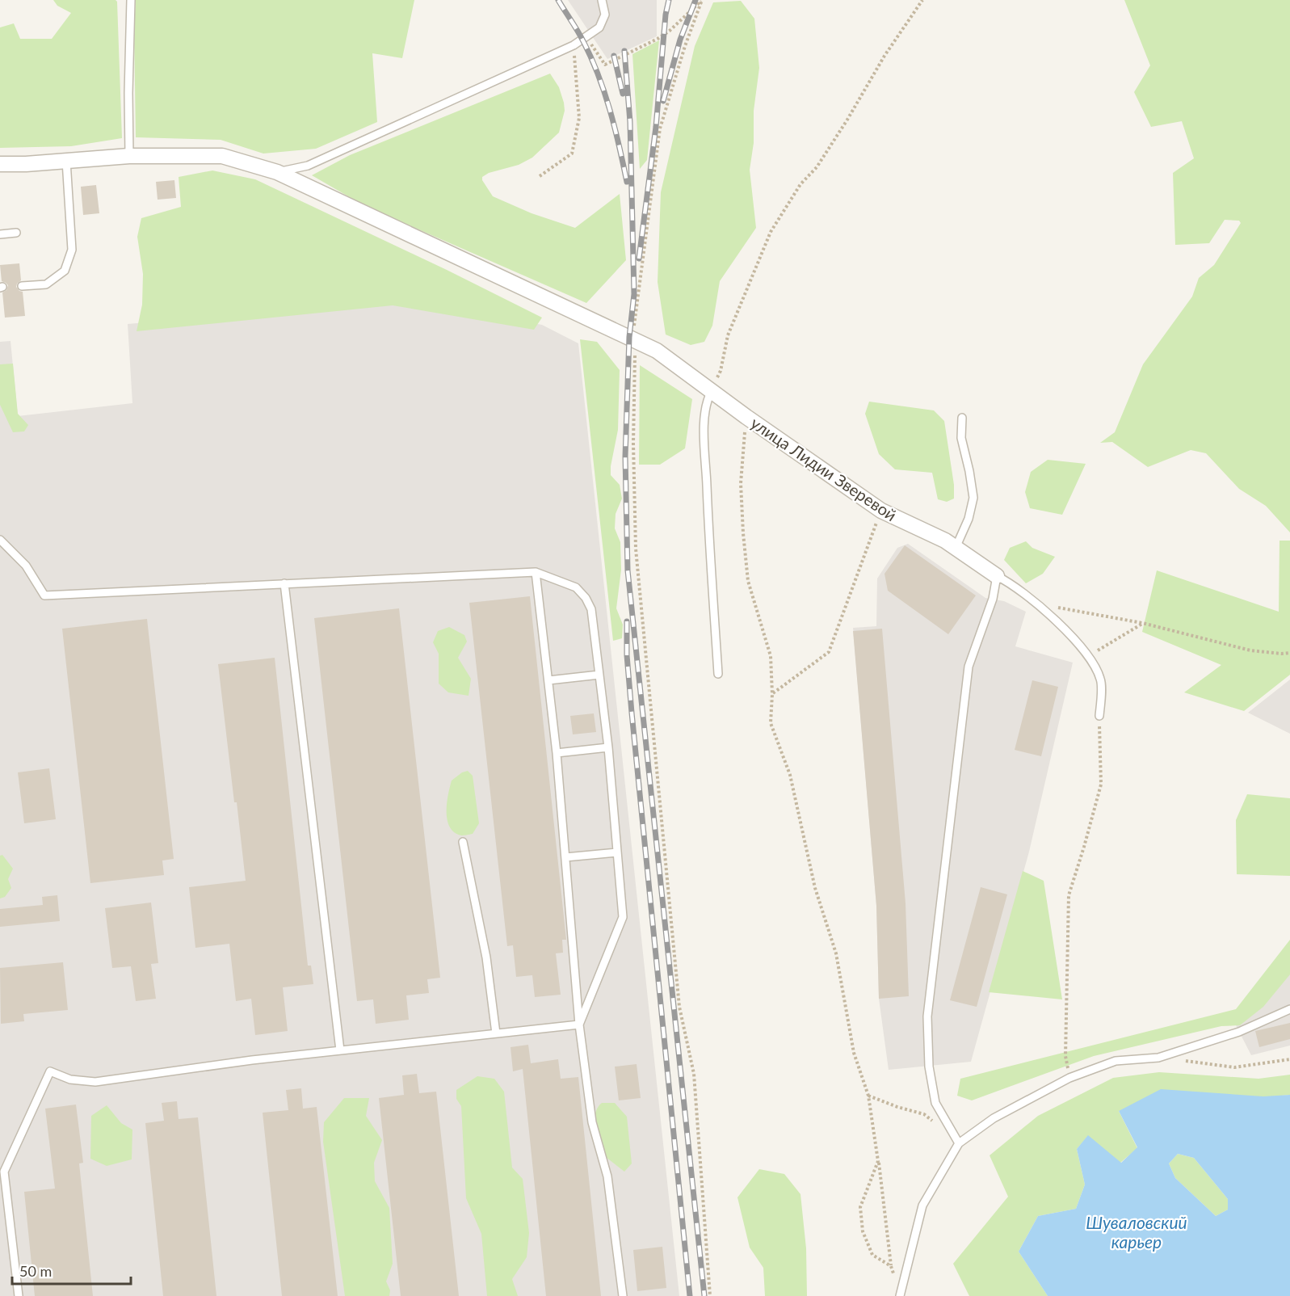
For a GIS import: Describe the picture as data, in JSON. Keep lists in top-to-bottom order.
{
  "streets": {
    "street": ["улица Лидии Зверевой"]
  },
  "water": ["Шуваловский карьер"],
  "scale_bar": "50 m"
}
